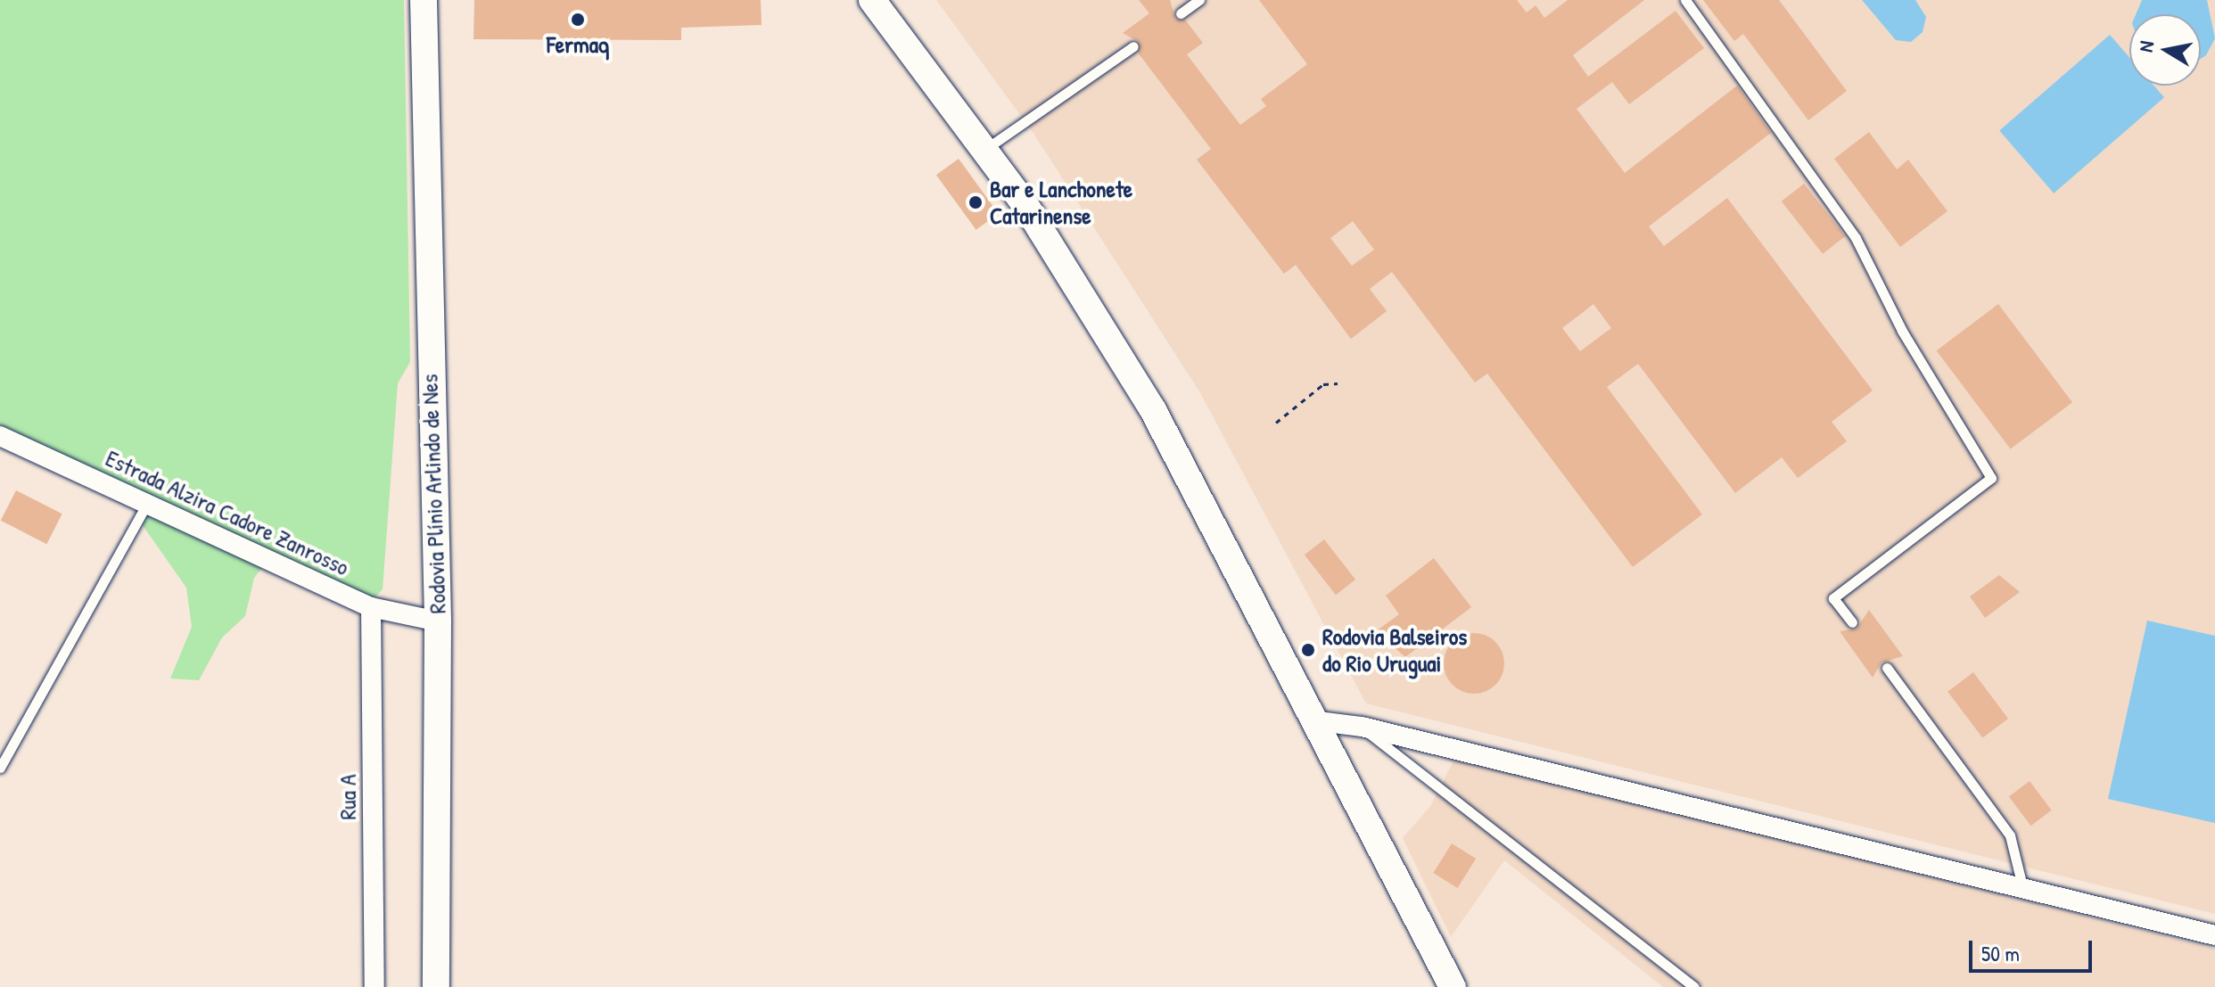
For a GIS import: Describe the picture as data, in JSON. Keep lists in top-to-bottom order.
{
  "streets": {
    "main road": ["Rodovia Plínio Arlindo de Nes"],
    "street": ["Estrada Alzira Cadore Zanrosso", "Rua A"]
  },
  "crossings": [
    ["Rodovia Plínio Arlindo de Nes", "Estrada Alzira Cadore Zanrosso"],
    ["Estrada Alzira Cadore Zanrosso", "Rua A"]
  ],
  "places": ["Fermaq", "Bar e Lanchonete Catarinense", "Rodovia Balseiros do Rio Uruguai"],
  "scale_bar": "50 m",
  "north": "left"
}
